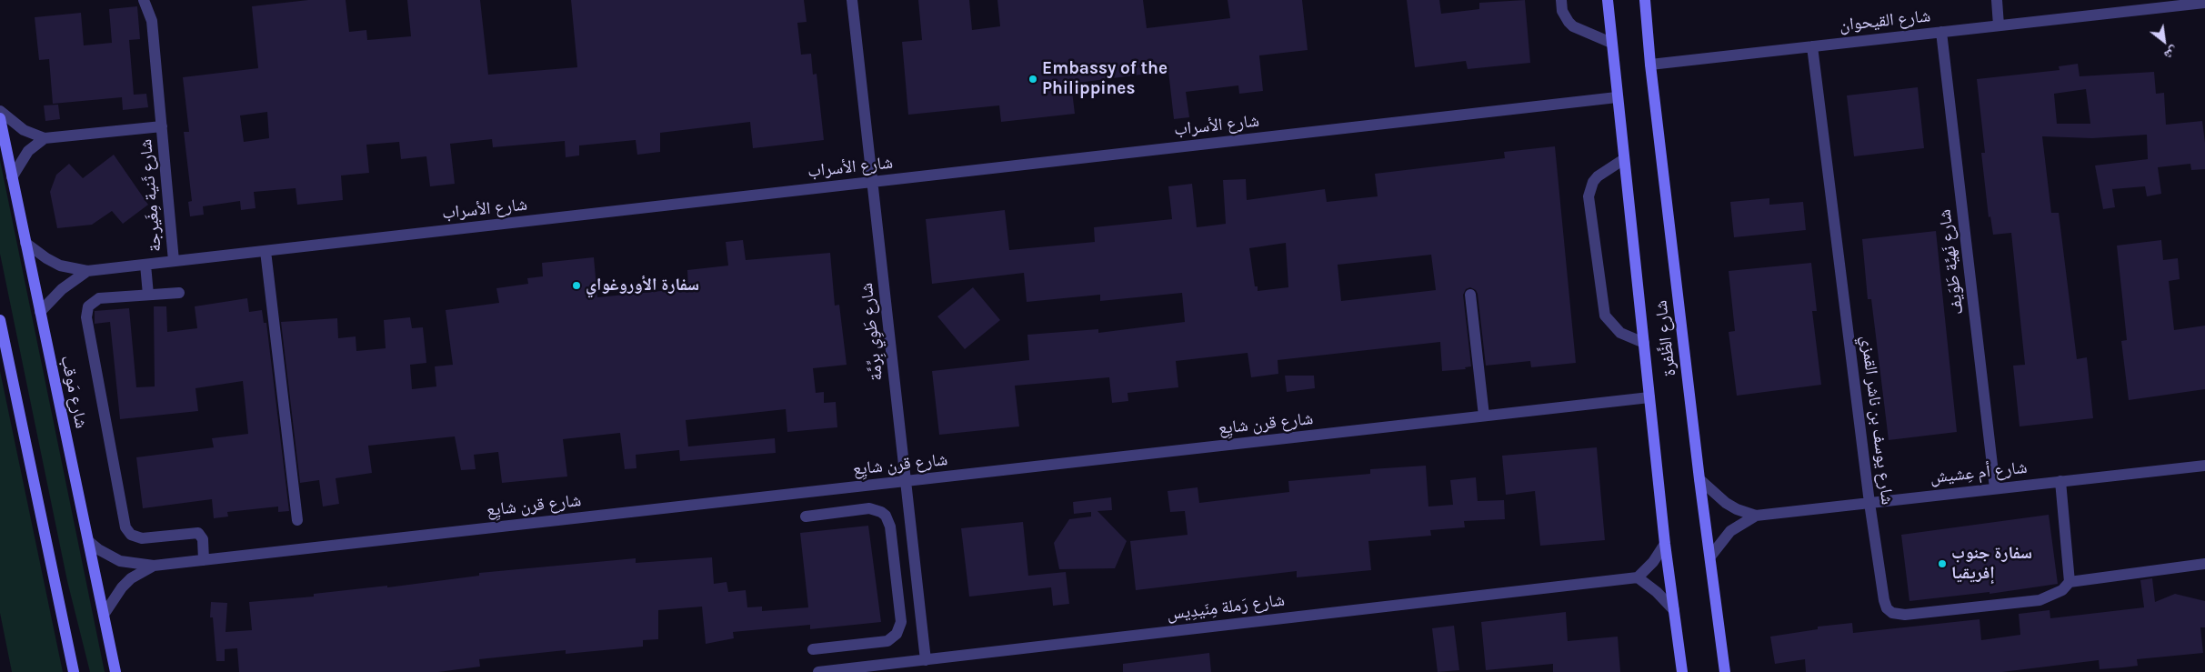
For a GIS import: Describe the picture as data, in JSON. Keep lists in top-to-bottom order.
{
  "streets": {
    "main road": ["شارع الظَّفرة", "شارع مَوقب"],
    "street": [
      "شارع القيحوان",
      "شارع الأسراب",
      "شارع ثَنية مِغَيرجة",
      "شارع نَهيَّة طَوَيف",
      "شارع طَوِي بِرِّمَّة",
      "شارع يوسف بن ناشر القمزي",
      "شارع قرن شايِع",
      "شارع أم عِشيش",
      "شارع رَملة مِنَيدِيس"
    ]
  },
  "crossings": [
    ["شارع القيحوان", "شارع نَهيَّة طَوَيف"],
    ["شارع القيحوان", "شارع الظَّفرة"],
    ["شارع القيحوان", "شارع يوسف بن ناشر القمزي"],
    ["شارع الأسراب", "شارع ثَنية مِغَيرجة"],
    ["شارع الأسراب", "شارع طَوِي بِرِّمَّة"],
    ["شارع الأسراب", "شارع الظَّفرة"],
    ["شارع الأسراب", "شارع مَوقب"],
    ["شارع نَهيَّة طَوَيف", "شارع أم عِشيش"],
    ["شارع طَوِي بِرِّمَّة", "شارع قرن شايِع"],
    ["شارع طَوِي بِرِّمَّة", "شارع رَملة مِنَيدِيس"],
    ["شارع الظَّفرة", "شارع قرن شايِع"],
    ["شارع الظَّفرة", "شارع أم عِشيش"],
    ["شارع مَوقب", "شارع قرن شايِع"],
    ["شارع يوسف بن ناشر القمزي", "شارع أم عِشيش"]
  ],
  "places": ["Embassy of the Philippines", "سفارة الأوروغواي", "سفارة جنوب إفريقيا"],
  "north": "bottom right"
}
